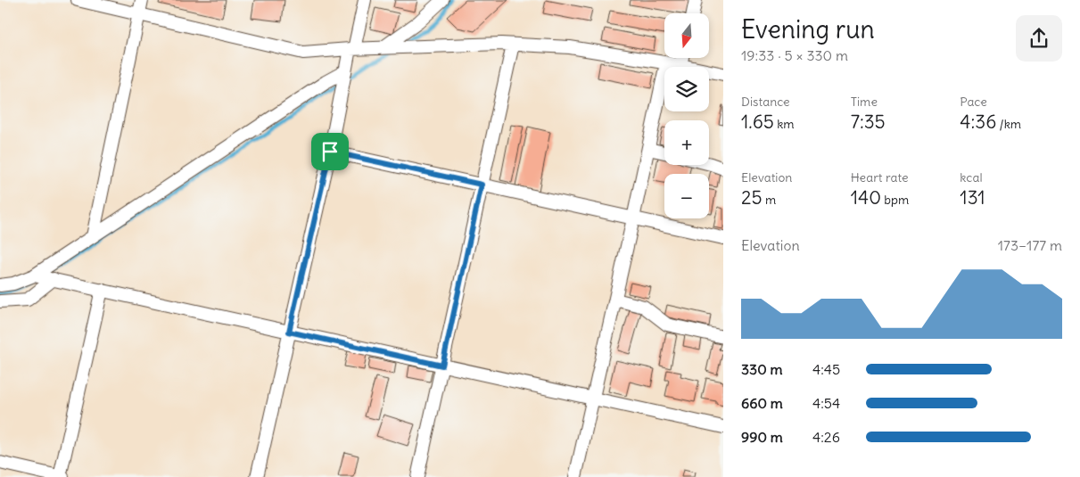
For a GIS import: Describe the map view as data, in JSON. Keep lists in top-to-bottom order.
{
  "north": "bottom",
  "page": {
    "heading": ["Evening run", "19:33 · 5 × 330 m"],
    "map_buttons": ["+", "−"],
    "stats": [
      ["Distance", "1.65 km"],
      ["Time", "7:35"],
      ["Pace", "4:36 /km"],
      ["Elevation", "25 m"],
      ["Heart rate", "140 bpm"],
      ["kcal", "131"]
    ],
    "chart": ["Elevation", "173–177 m"],
    "list": [
      {
        "name": "330 m",
        "note": "4:45"
      },
      {
        "name": "660 m",
        "note": "4:54"
      },
      {
        "name": "990 m",
        "note": "4:26"
      }
    ]
  }
}
